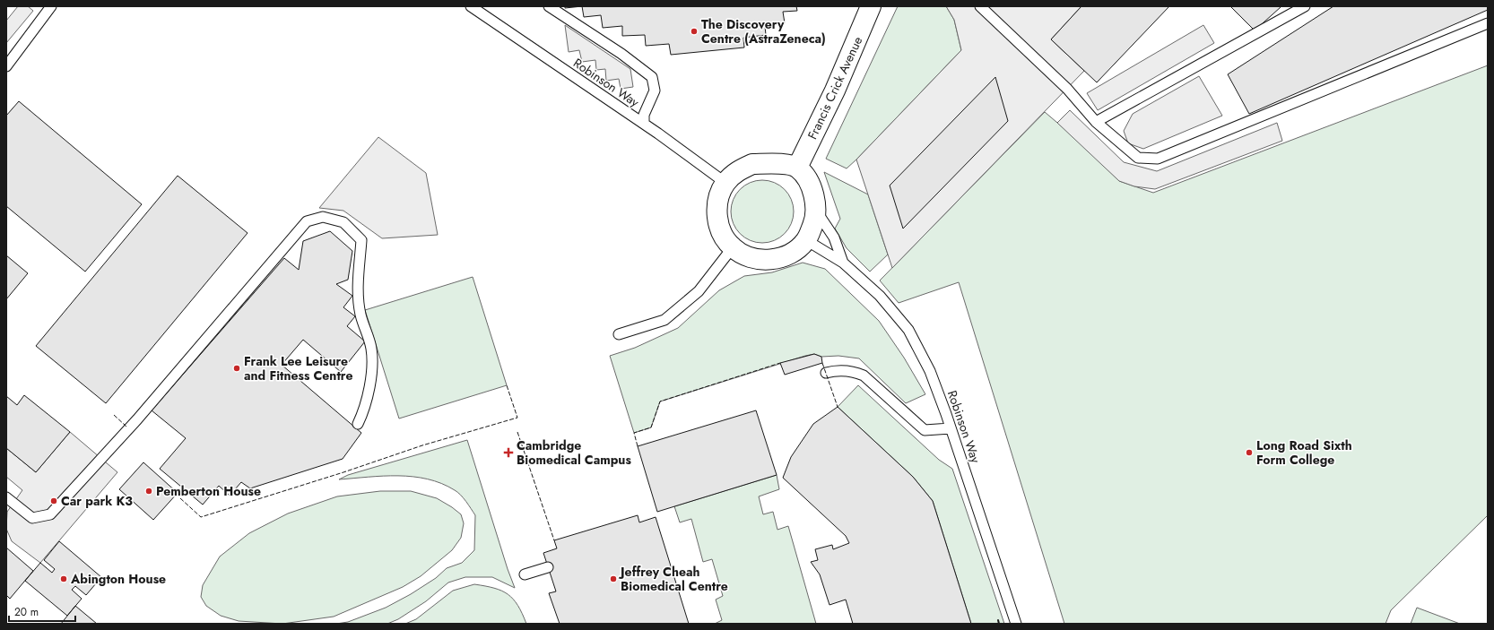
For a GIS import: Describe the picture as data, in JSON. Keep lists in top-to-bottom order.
{
  "streets": {
    "street": ["Francis Crick Avenue"],
    "lane": ["Robinson Way"]
  },
  "crossings": [
    ["Robinson Way", "Francis Crick Avenue"]
  ],
  "places": {
    "other": [
      "The Discovery Centre (AstraZeneca)",
      "Frank Lee Leisure and Fitness Centre",
      "Long Road Sixth Form College",
      "Pemberton House",
      "Car park K3",
      "Abington House",
      "Jeffrey Cheah Biomedical Centre"
    ],
    "health": ["Cambridge Biomedical Campus"]
  },
  "scale_bar": "20 m"
}
